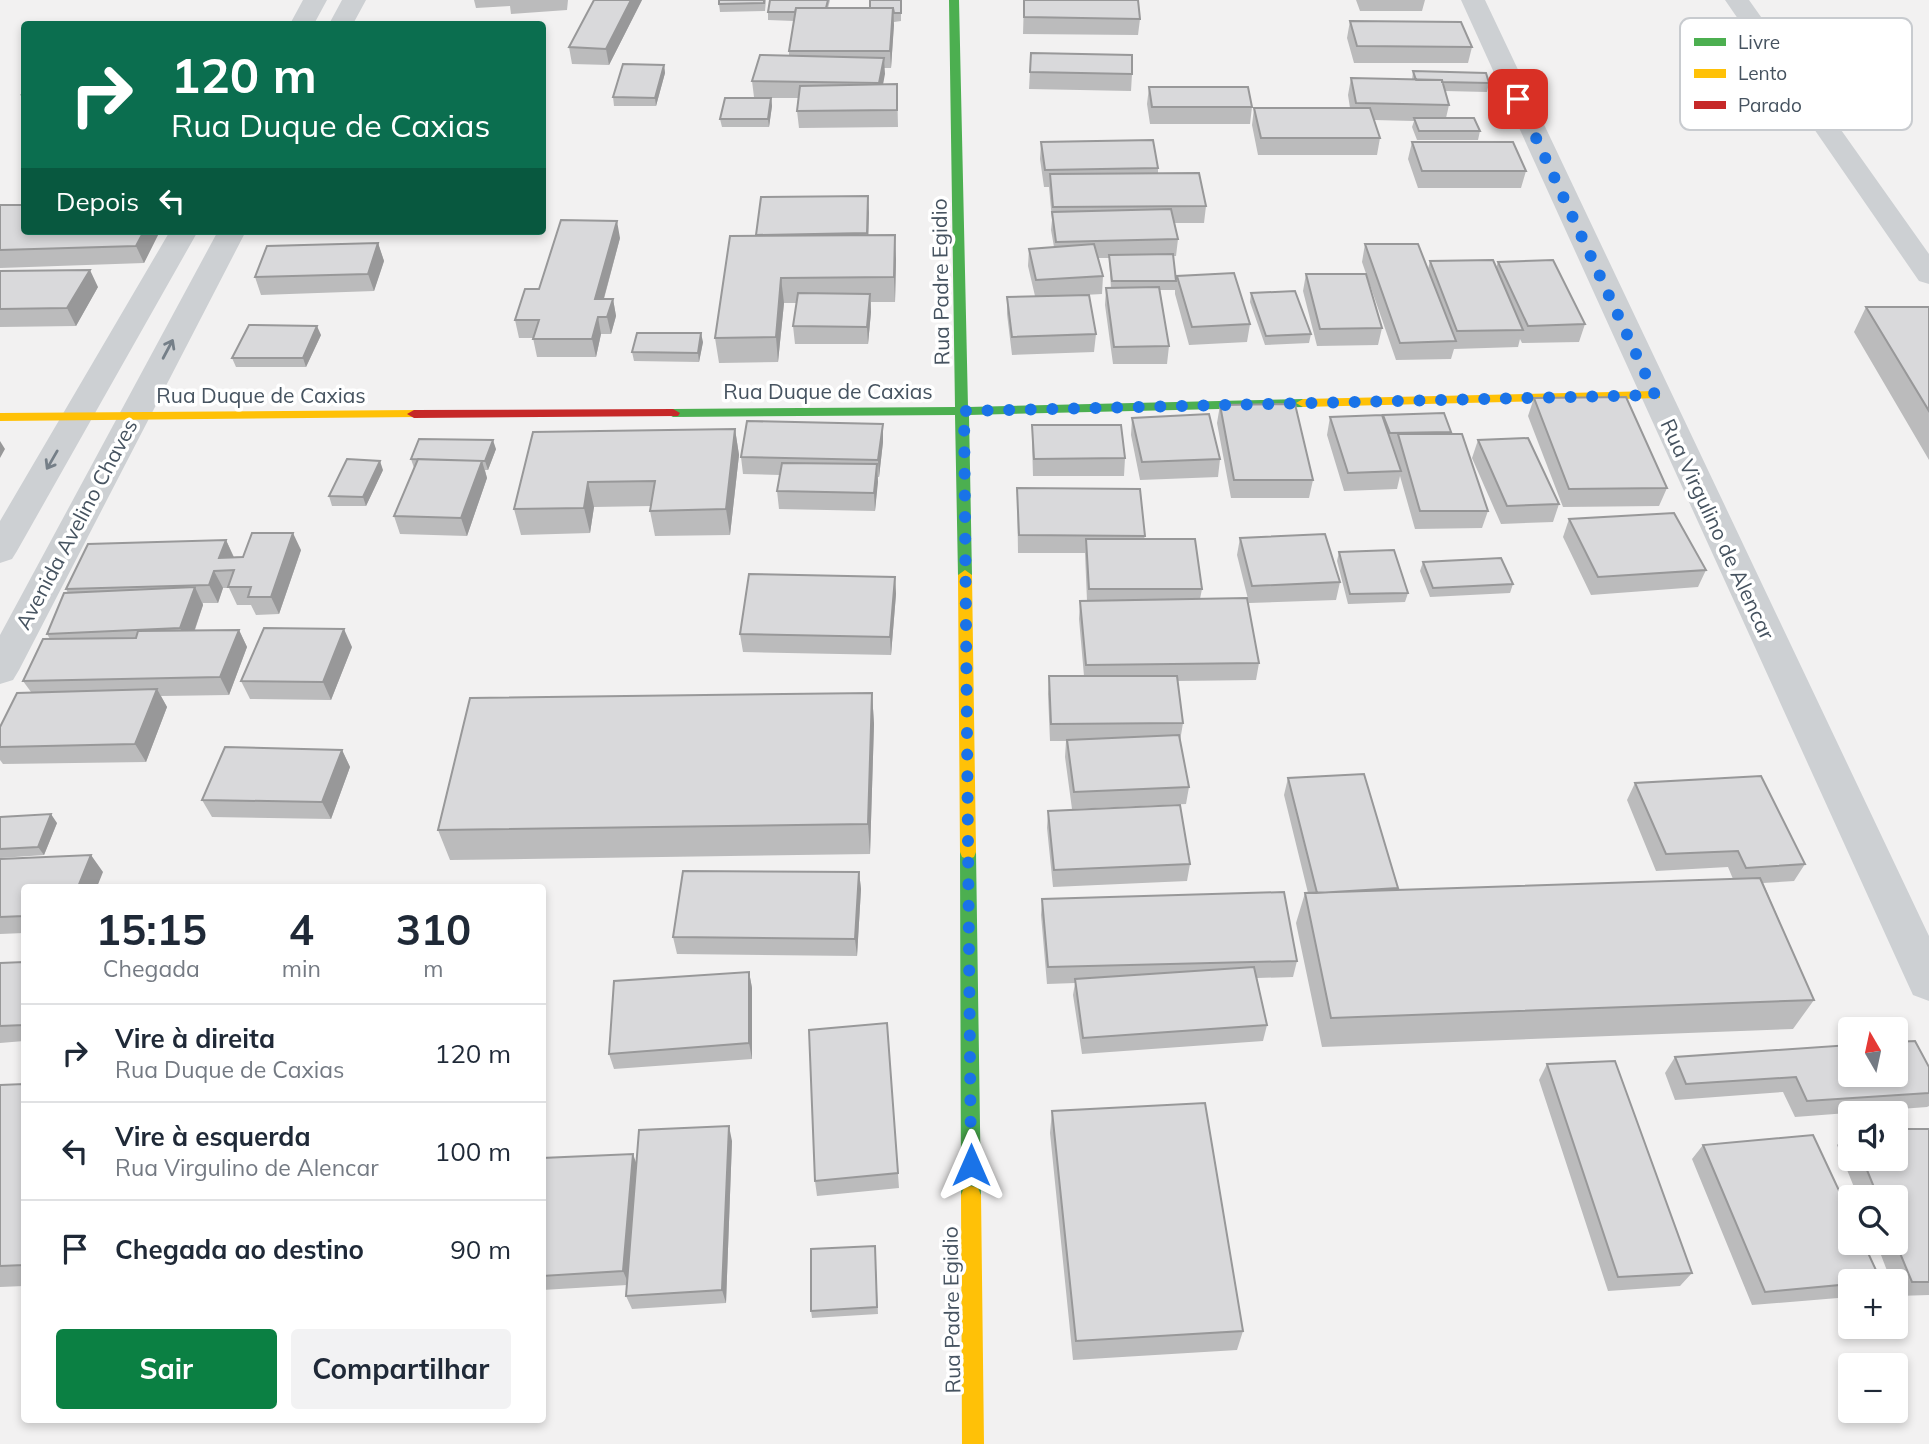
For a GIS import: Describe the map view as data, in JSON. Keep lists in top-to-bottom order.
{
  "streets": {
    "street": [
      "Rua Padre Egidio",
      "Rua Duque de Caxias",
      "Avenida Avelino Chaves",
      "Rua Virgulino de Alencar"
    ]
  },
  "crossings": [
    ["Rua Padre Egidio", "Rua Duque de Caxias"],
    ["Rua Duque de Caxias", "Avenida Avelino Chaves"],
    ["Rua Duque de Caxias", "Rua Virgulino de Alencar"]
  ],
  "legend": ["Livre", "Lento", "Parado"],
  "north": "top",
  "page": {
    "turn": ["120 m", "Rua Duque de Caxias"],
    "then": "Depois",
    "eta": [
      "15:15",
      "Chegada",
      "4",
      "min",
      "310",
      "m"
    ],
    "list": [
      {
        "name": "Vire à direita",
        "note": "Rua Duque de Caxias",
        "value": "120 m"
      },
      {
        "name": "Vire à esquerda",
        "note": "Rua Virgulino de Alencar",
        "value": "100 m"
      },
      {
        "name": "Chegada ao destino",
        "value": "90 m"
      }
    ],
    "map_buttons": ["+", "−"],
    "buttons": ["Sair", "Compartilhar"]
  }
}
